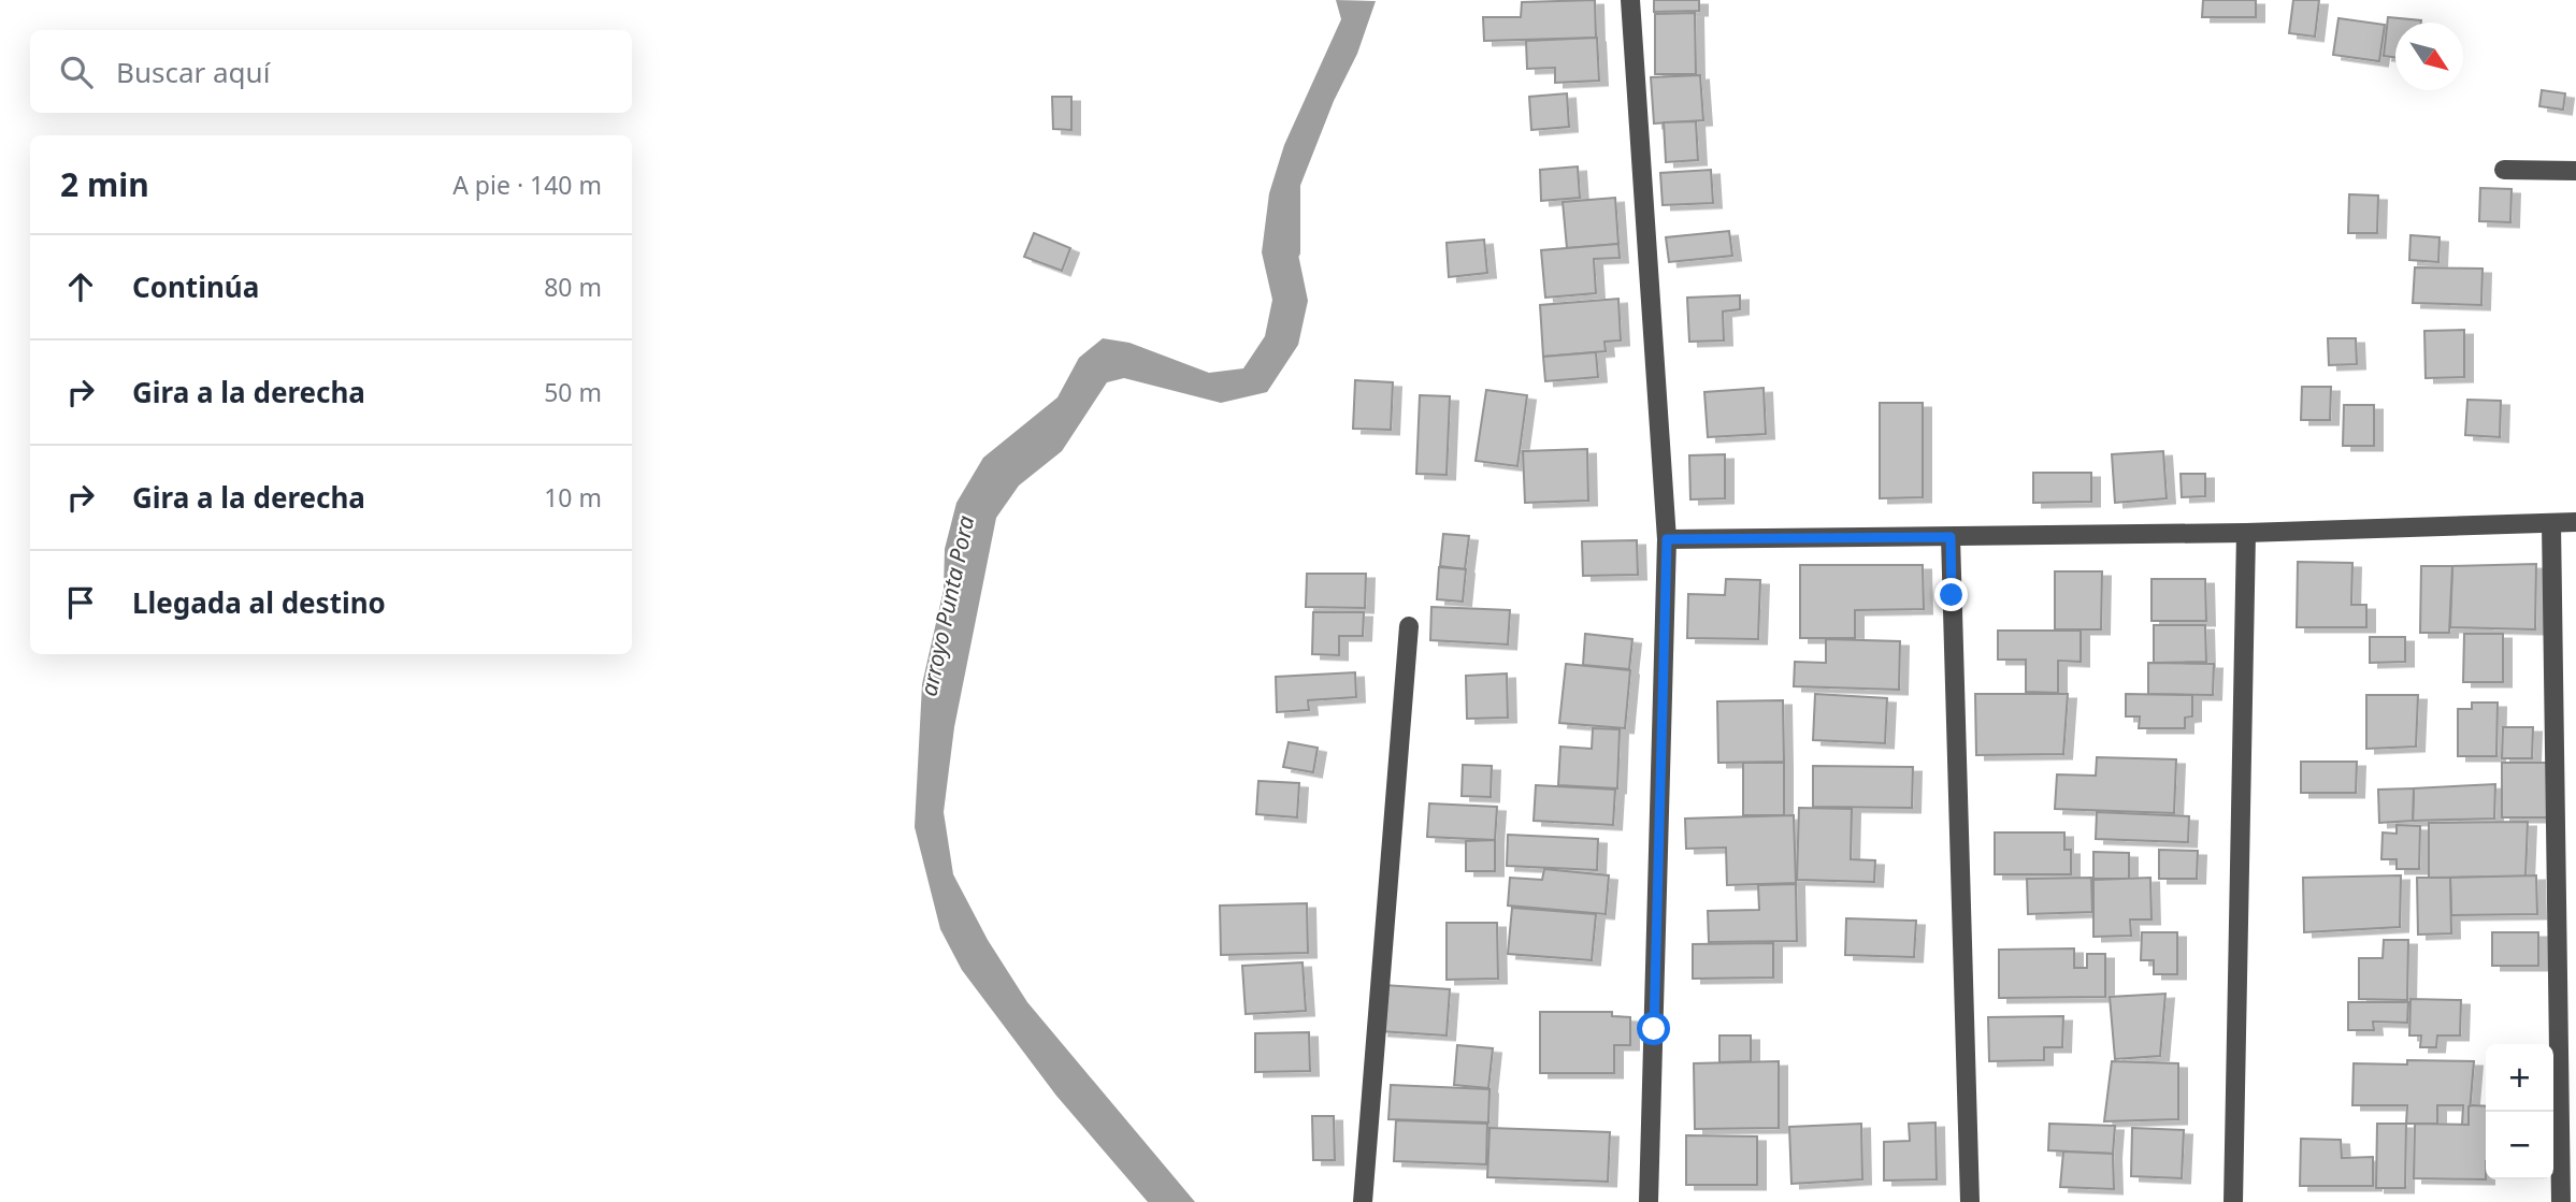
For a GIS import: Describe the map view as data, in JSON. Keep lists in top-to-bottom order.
{
  "water": ["arroyo Punta Pora"],
  "north": "bottom right",
  "page": {
    "search": "Buscar aquí",
    "heading": ["2 min", "A pie · 140 m"],
    "list": [
      ["Continúa", "80 m"],
      ["Gira a la derecha", "50 m"],
      ["Gira a la derecha", "10 m"],
      "Llegada al destino"
    ],
    "map_buttons": ["+", "−"]
  }
}
